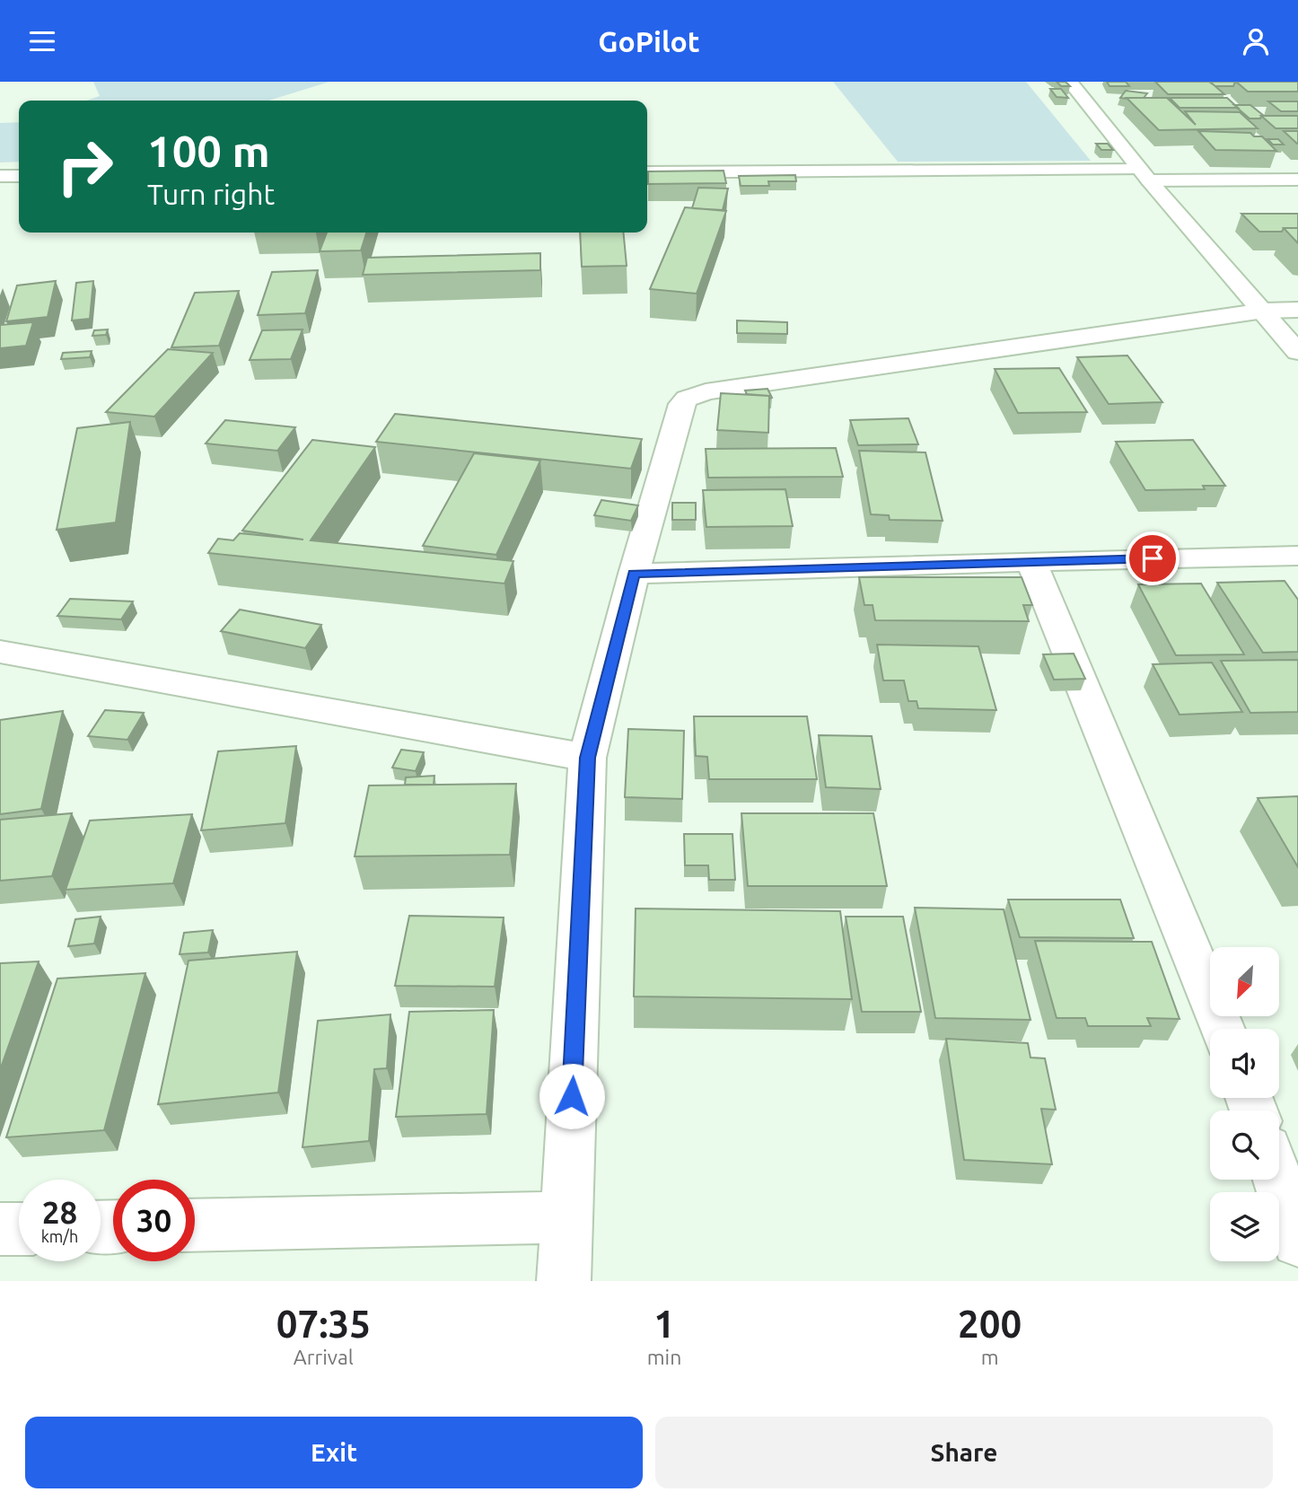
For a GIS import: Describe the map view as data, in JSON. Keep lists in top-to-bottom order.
{
  "north": "bottom left",
  "page": {
    "header": "GoPilot",
    "turn": ["100 m", "Turn right"],
    "speed": "28 km/h",
    "limit": "30",
    "eta": [
      "07:35",
      "Arrival",
      "1",
      "min",
      "200",
      "m"
    ],
    "buttons": ["Exit", "Share"]
  }
}
